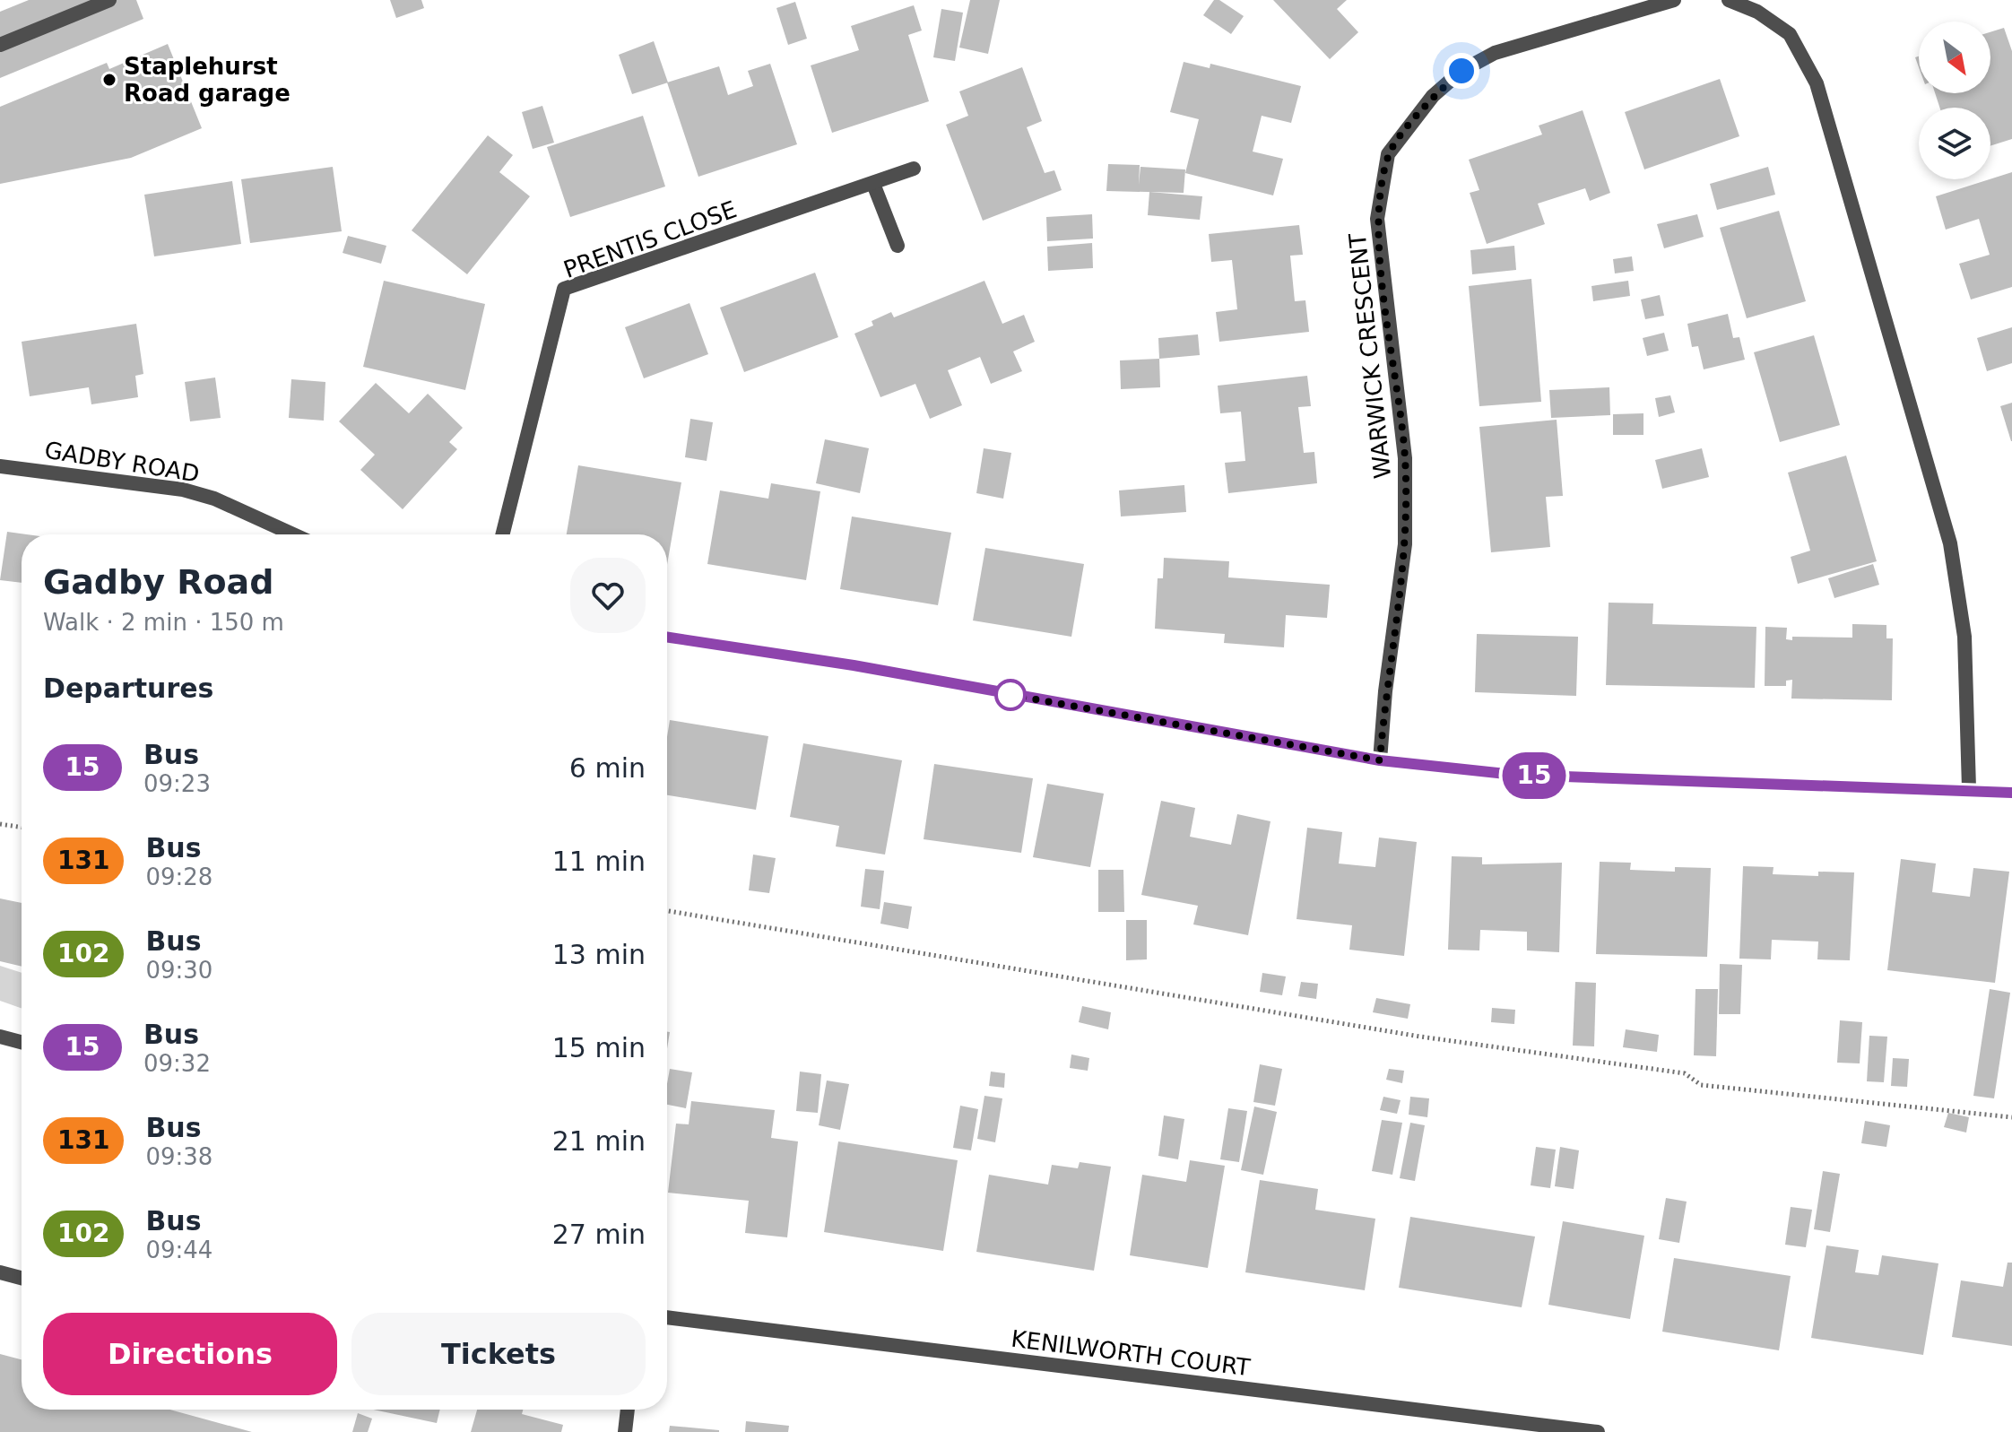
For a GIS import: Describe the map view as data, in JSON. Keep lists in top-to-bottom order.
{
  "streets": {
    "street": [
      "PRENTIS CLOSE",
      "WARWICK CRESCENT",
      "GADBY ROAD",
      "KENILWORTH COURT"
    ]
  },
  "places": ["Staplehurst Road garage"],
  "lines": ["bus line 15"],
  "north": "bottom right",
  "page": {
    "on_map": "15",
    "heading": [
      ["Gadby Road", "Walk · 2 min · 150 m"],
      "Departures"
    ],
    "list": [
      {
        "mark": "15",
        "name": "Bus",
        "note": "09:23",
        "value": "6 min"
      },
      {
        "mark": "131",
        "name": "Bus",
        "note": "09:28",
        "value": "11 min"
      },
      {
        "mark": "102",
        "name": "Bus",
        "note": "09:30",
        "value": "13 min"
      },
      {
        "mark": "15",
        "name": "Bus",
        "note": "09:32",
        "value": "15 min"
      },
      {
        "mark": "131",
        "name": "Bus",
        "note": "09:38",
        "value": "21 min"
      },
      {
        "mark": "102",
        "name": "Bus",
        "note": "09:44",
        "value": "27 min"
      }
    ],
    "buttons": ["Directions", "Tickets"]
  }
}
